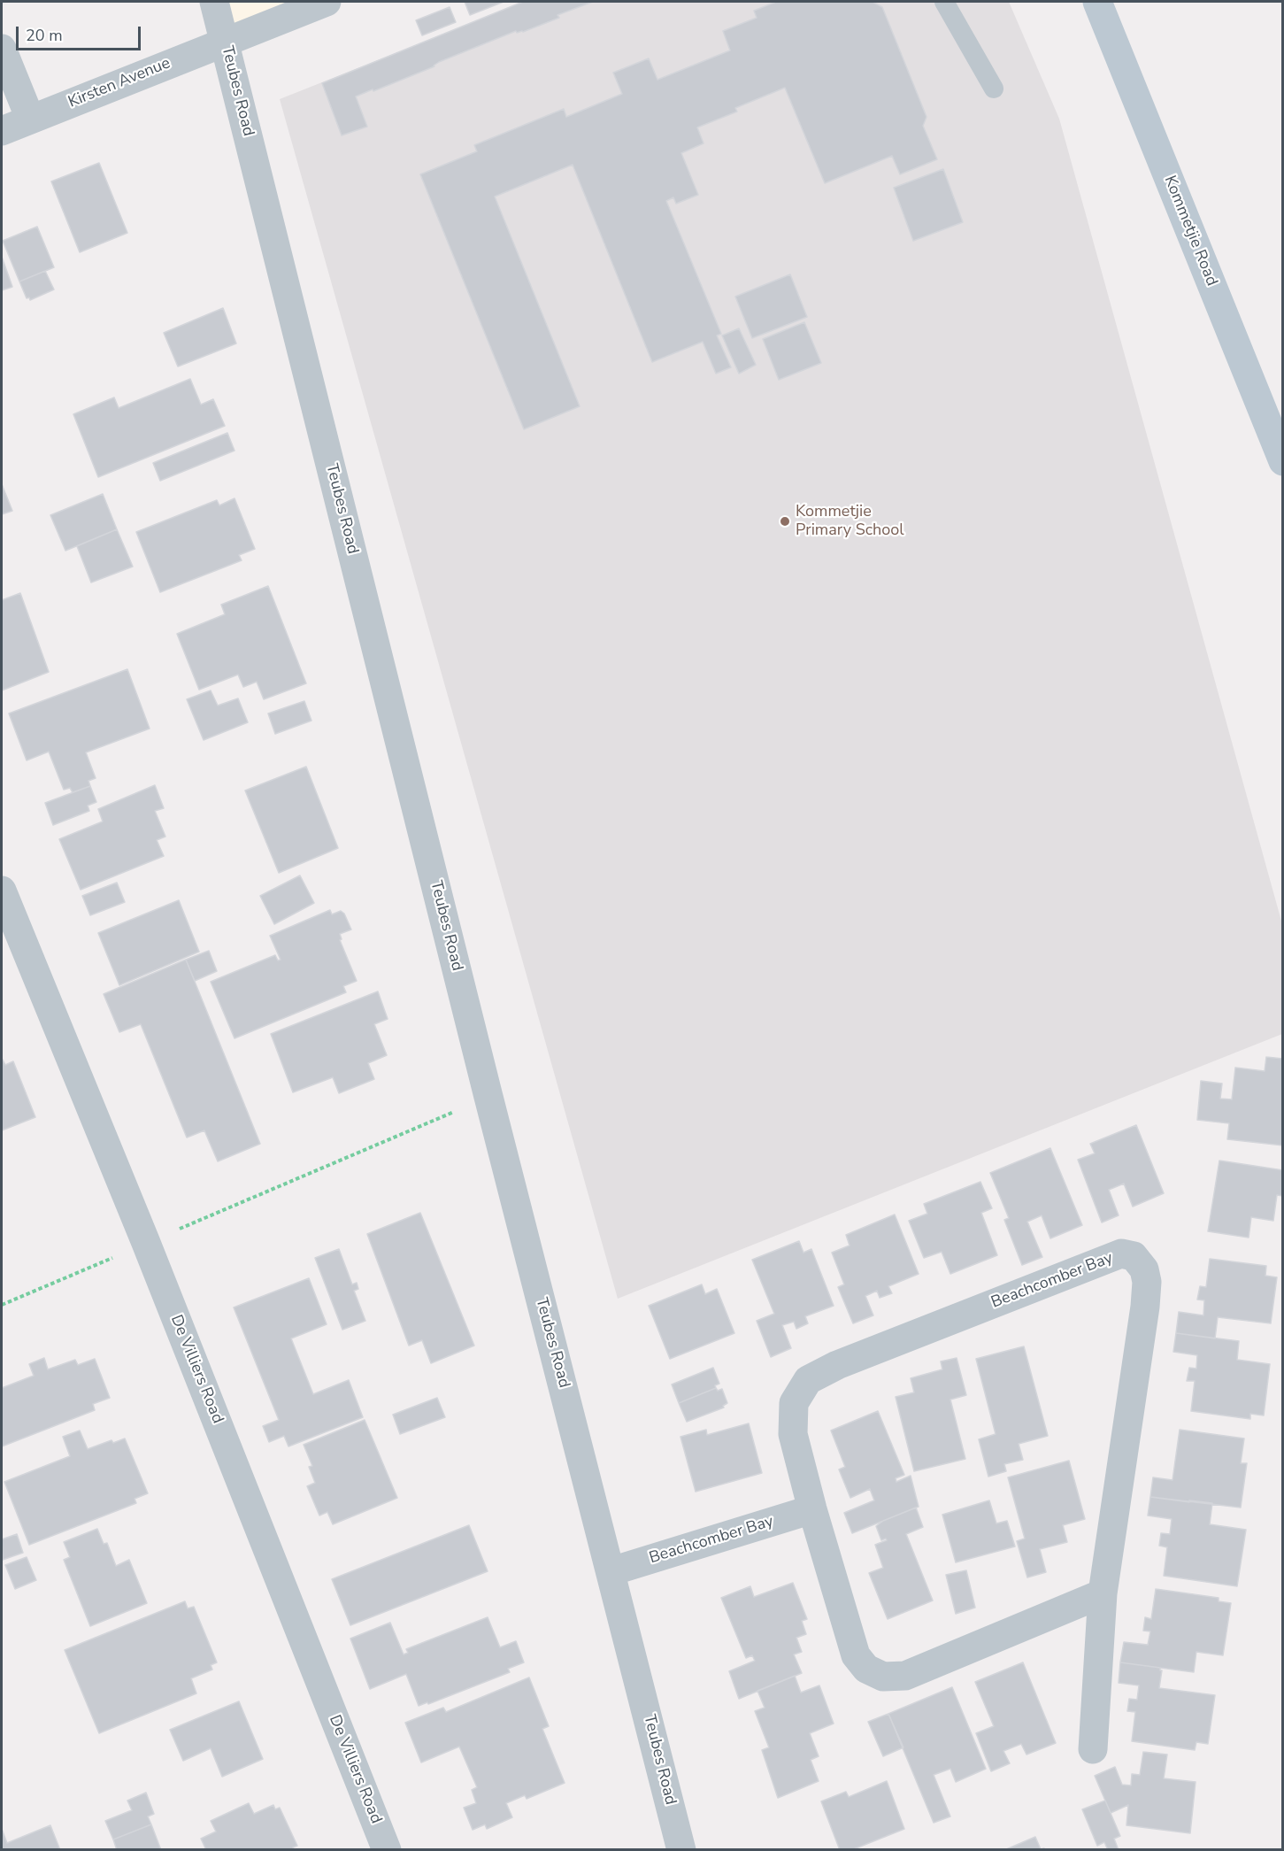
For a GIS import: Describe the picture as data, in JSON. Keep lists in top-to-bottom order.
{
  "streets": {
    "main road": ["Kommetjie Road"],
    "street": [
      "Kirsten Avenue",
      "Teubes Road",
      "Beachcomber Bay",
      "De Villiers Road"
    ]
  },
  "crossings": [
    ["Kirsten Avenue", "Teubes Road"],
    ["Teubes Road", "Beachcomber Bay"]
  ],
  "places": ["Kommetjie Primary School"],
  "scale_bar": "20 m"
}
